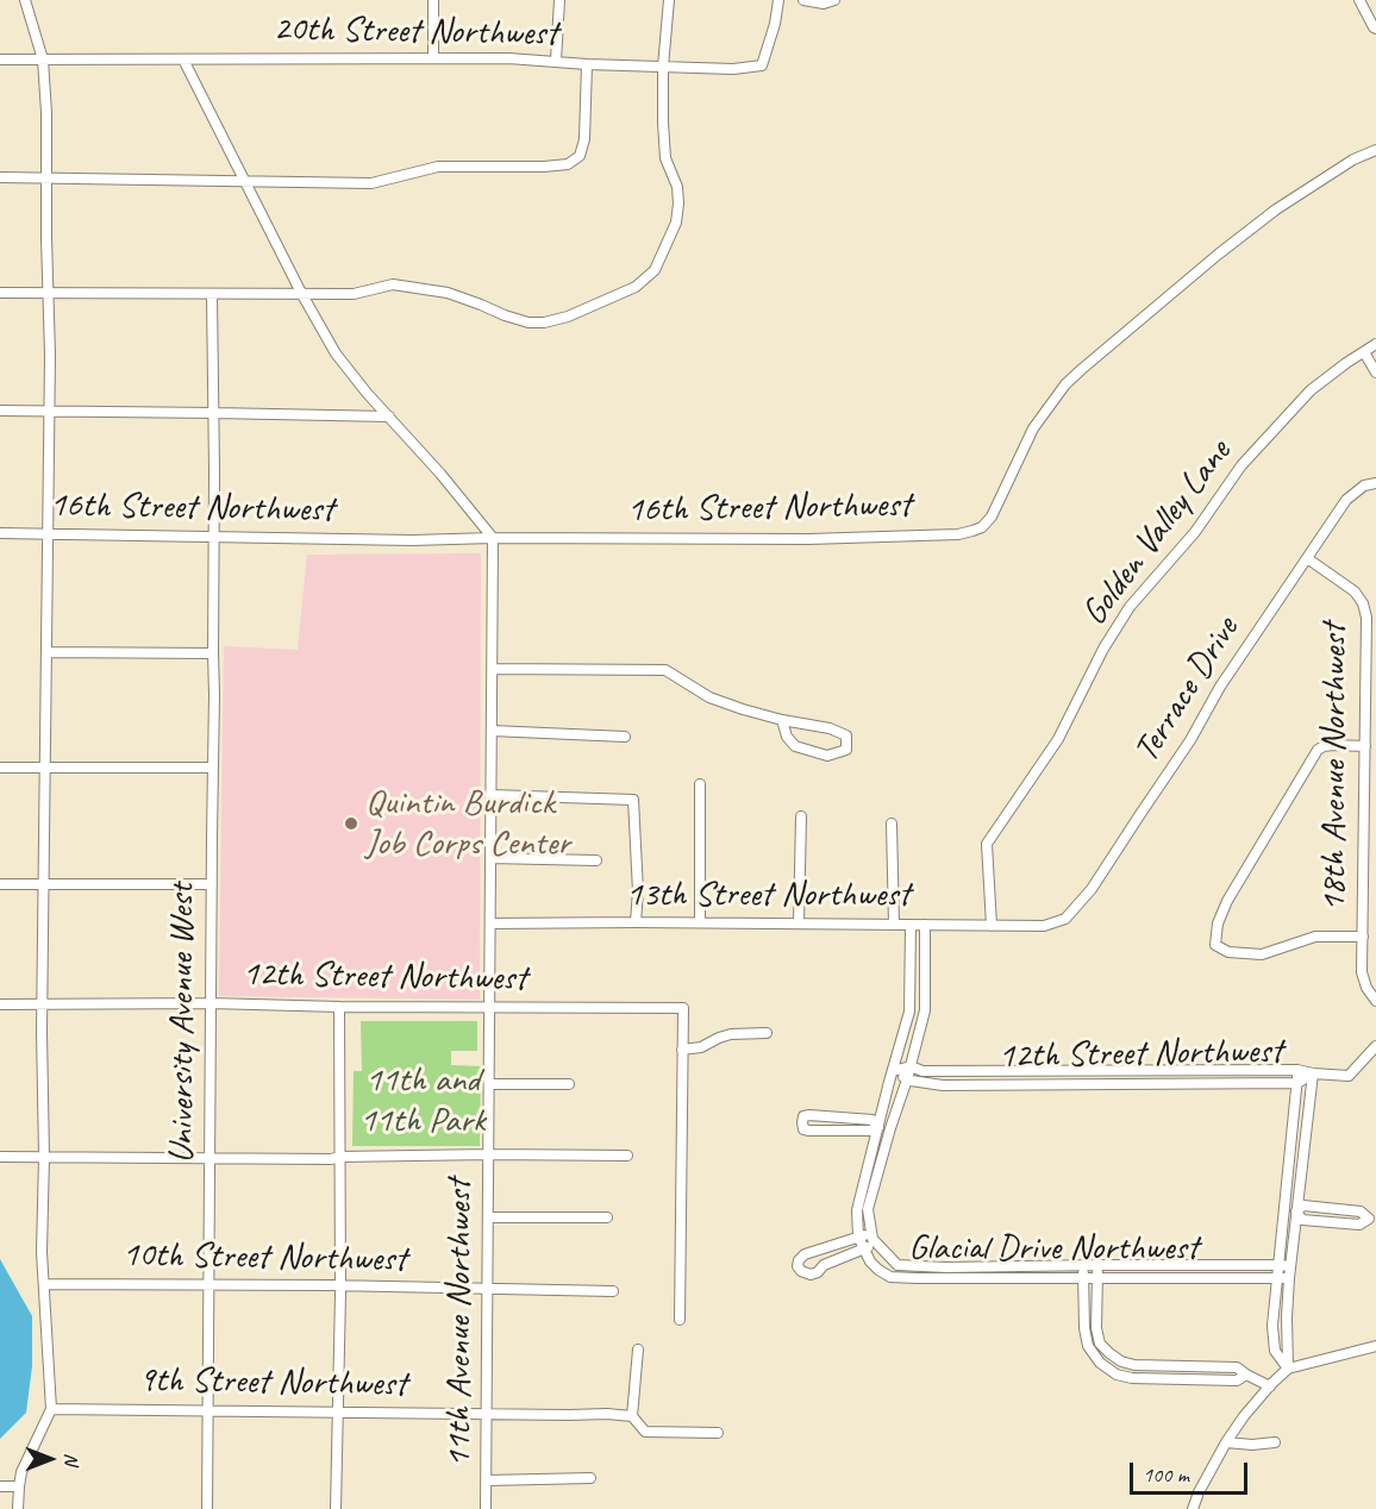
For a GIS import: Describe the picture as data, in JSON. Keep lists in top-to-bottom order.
{
  "streets": {
    "street": [
      "20th Street Northwest",
      "16th Street Northwest",
      "Golden Valley Lane",
      "Terrace Drive",
      "18th Avenue Northwest",
      "13th Street Northwest",
      "12th Street Northwest",
      "University Avenue West",
      "Glacial Drive Northwest",
      "10th Street Northwest",
      "11th Avenue Northwest",
      "9th Street Northwest"
    ]
  },
  "crossings": [
    ["16th Street Northwest", "University Avenue West"],
    ["16th Street Northwest", "11th Avenue Northwest"],
    ["Golden Valley Lane", "13th Street Northwest"],
    ["Terrace Drive", "18th Avenue Northwest"],
    ["Terrace Drive", "13th Street Northwest"],
    ["13th Street Northwest", "Glacial Drive Northwest"],
    ["13th Street Northwest", "11th Avenue Northwest"],
    ["12th Street Northwest", "University Avenue West"],
    ["12th Street Northwest", "Glacial Drive Northwest"],
    ["12th Street Northwest", "11th Avenue Northwest"],
    ["University Avenue West", "10th Street Northwest"],
    ["University Avenue West", "9th Street Northwest"],
    ["10th Street Northwest", "11th Avenue Northwest"],
    ["11th Avenue Northwest", "9th Street Northwest"]
  ],
  "parks": ["11th and 11th Park"],
  "places": ["Quintin Burdick Job Corps Center"],
  "scale_bar": "100 m",
  "north": "right"
}
